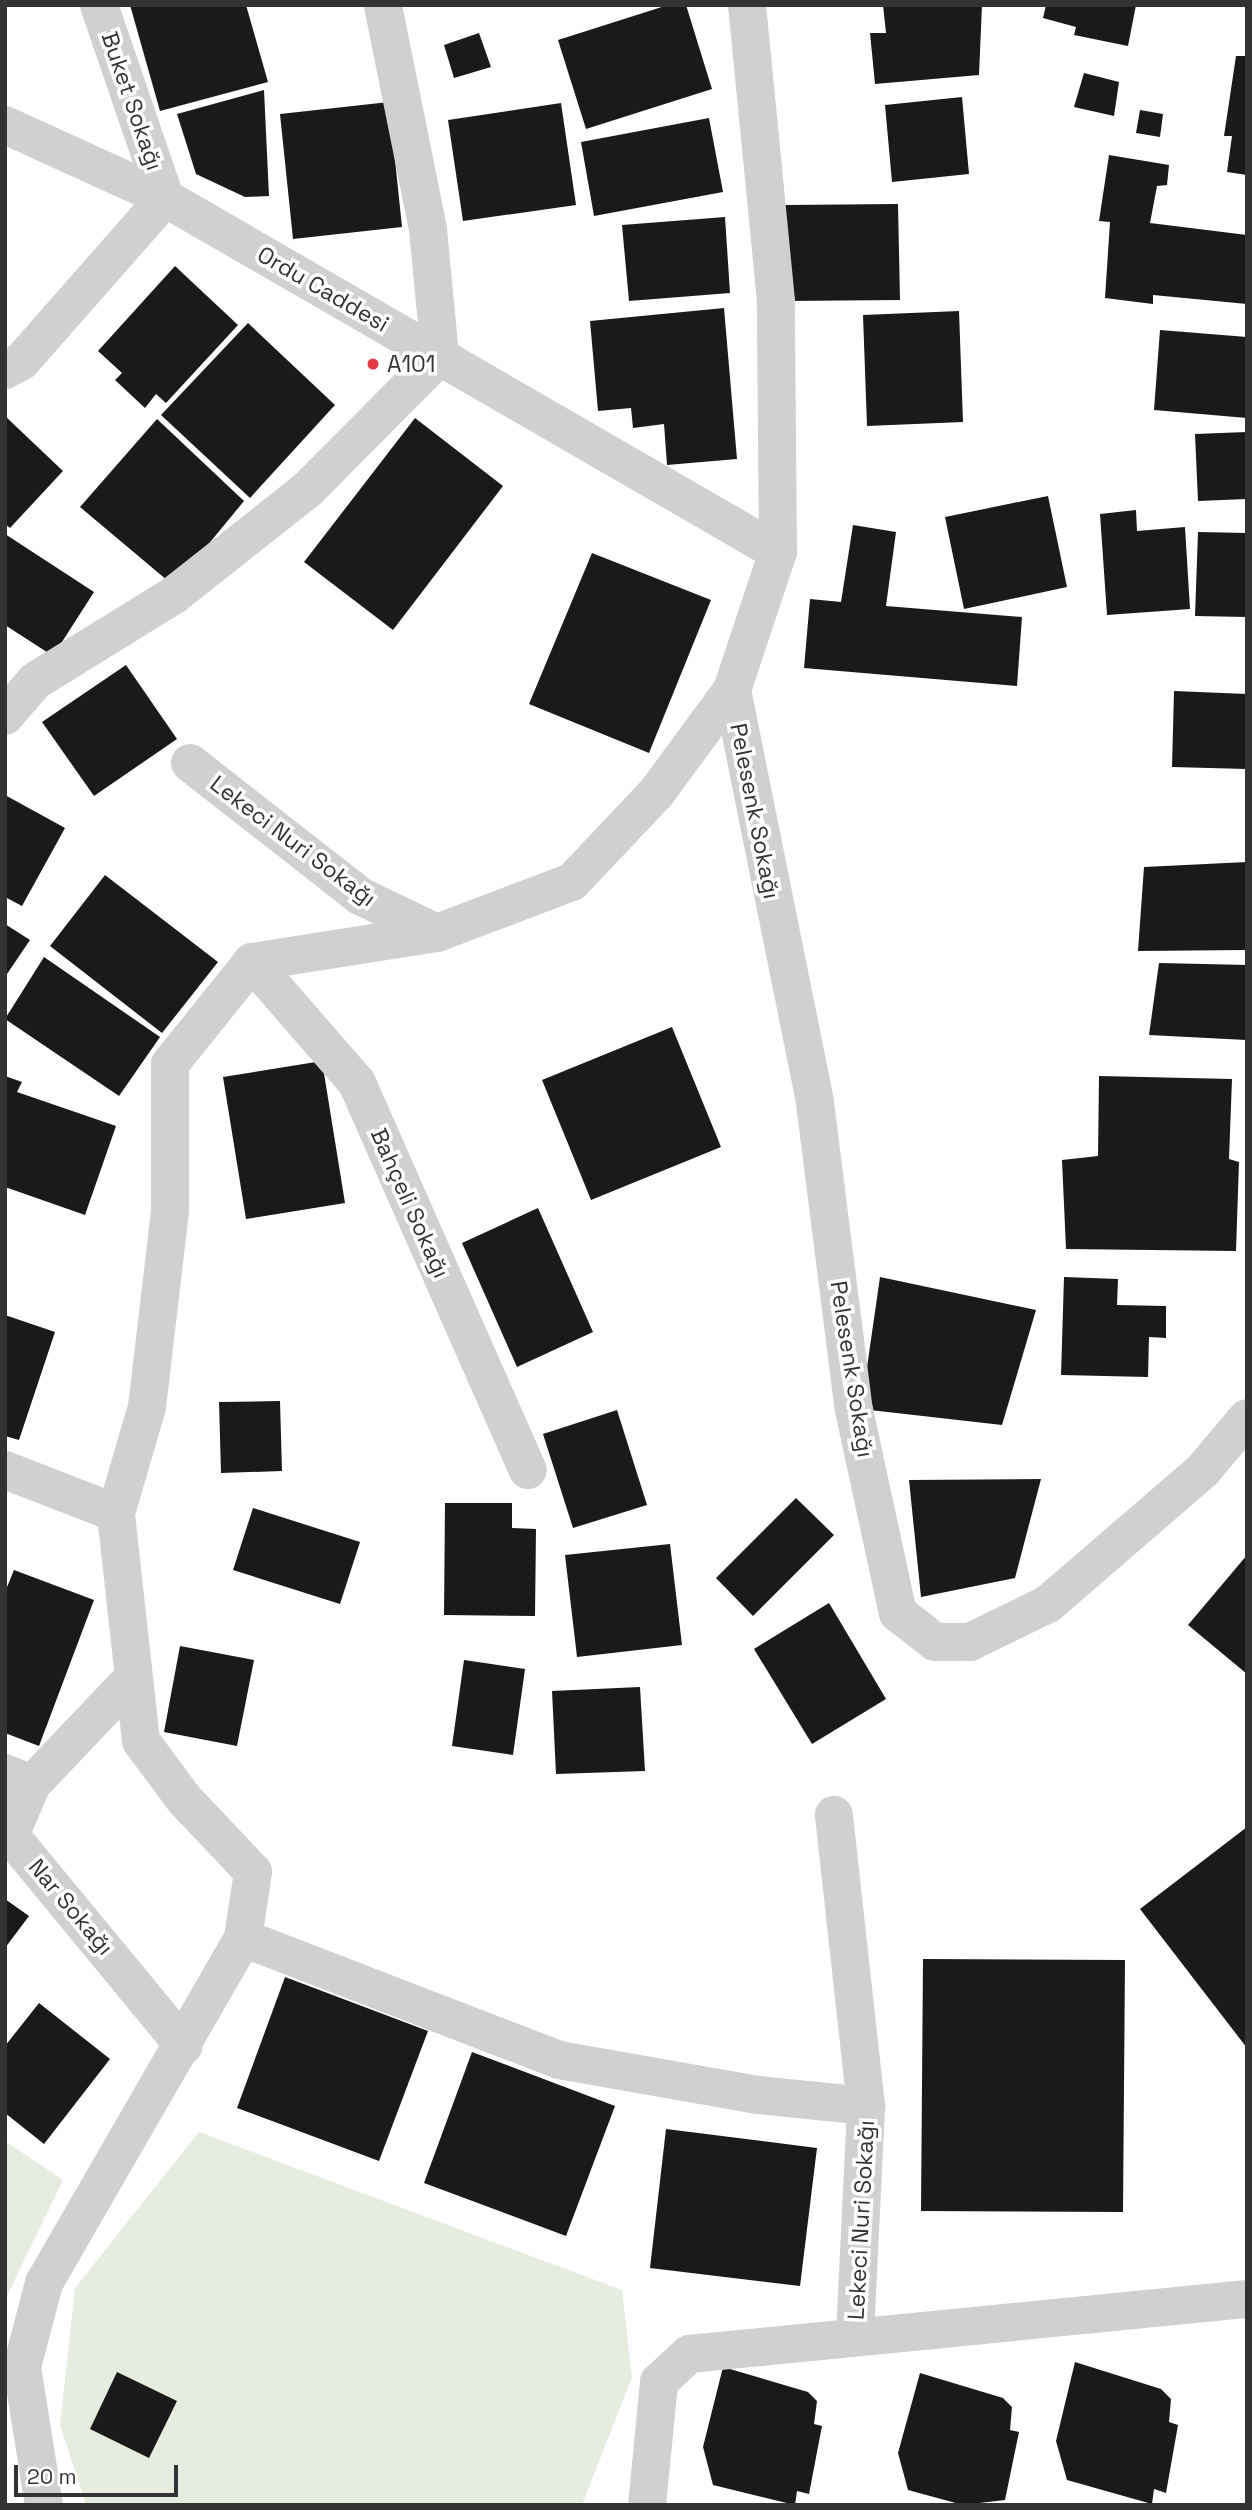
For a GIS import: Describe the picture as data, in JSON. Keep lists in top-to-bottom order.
{
  "streets": {
    "street": [
      "Buket Sokağı",
      "Ordu Caddesi",
      "Pelesenk Sokağı",
      "Lekeci Nuri Sokağı",
      "Bahçeli Sokağı",
      "Nar Sokağı"
    ]
  },
  "crossings": [
    ["Buket Sokağı", "Ordu Caddesi"]
  ],
  "places": ["A101"],
  "scale_bar": "20 m"
}
